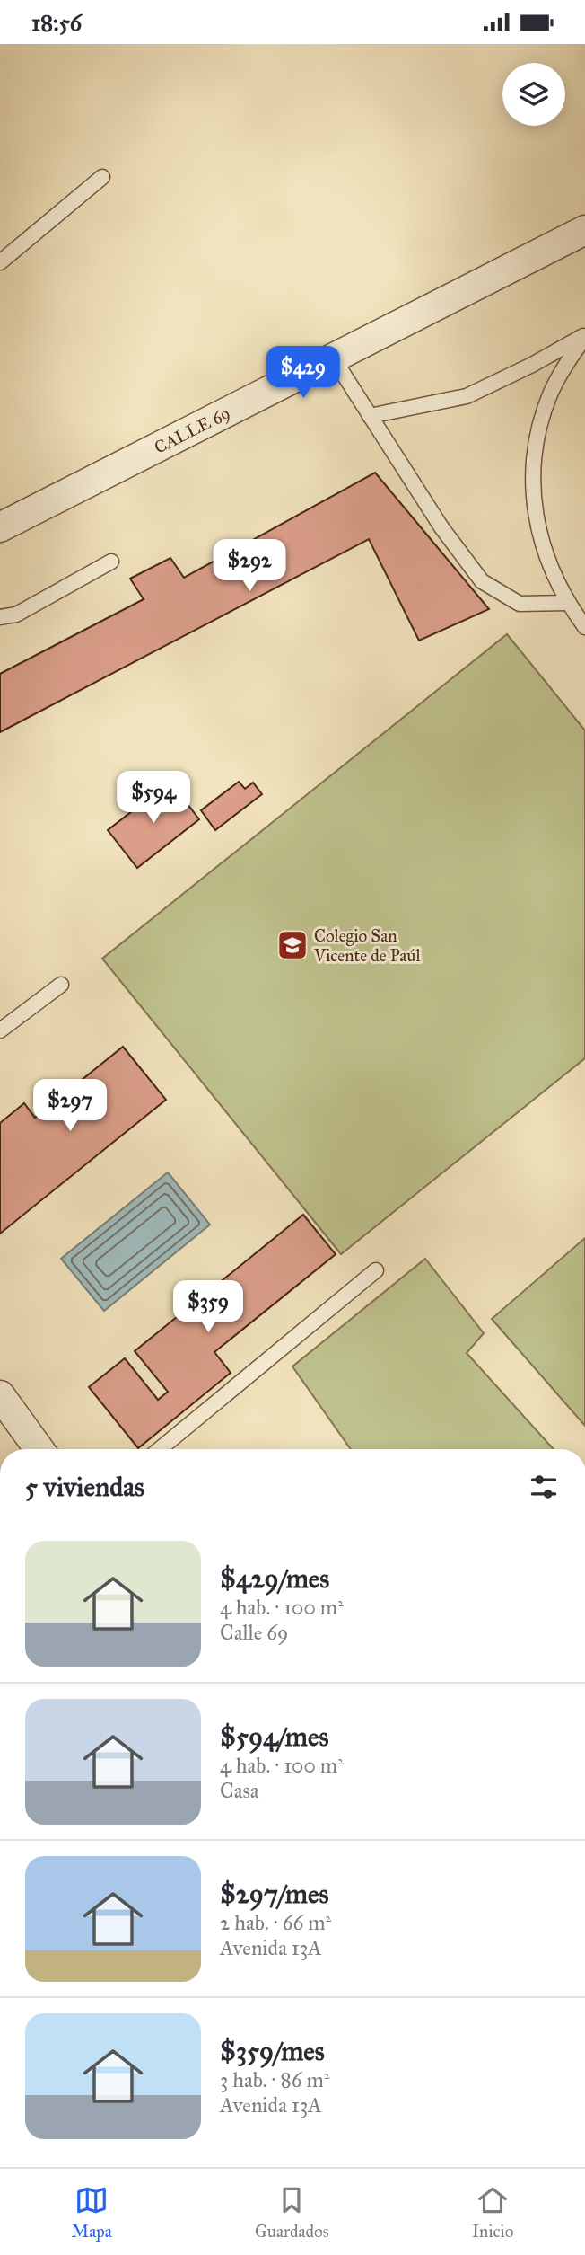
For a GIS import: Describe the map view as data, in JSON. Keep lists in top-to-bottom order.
{
  "streets": {
    "street": ["CALLE 69"]
  },
  "places": {
    "school or university": ["Colegio San Vicente de Paúl"]
  },
  "page": {
    "status": "18:56",
    "price": [
      "$429",
      "$292",
      "$594",
      "$297",
      "$359"
    ],
    "heading": "5 viviendas",
    "list": [
      {
        "name": "$429/mes",
        "note": "4 hab. · 100 m² · Calle 69"
      },
      {
        "name": "$594/mes",
        "note": "4 hab. · 100 m² · Casa"
      },
      {
        "name": "$297/mes",
        "note": "2 hab. · 66 m² · Avenida 13A"
      },
      {
        "name": "$359/mes",
        "note": "3 hab. · 86 m² · Avenida 13A"
      }
    ],
    "tabs": ["Mapa", "Guardados", "Inicio"]
  }
}
